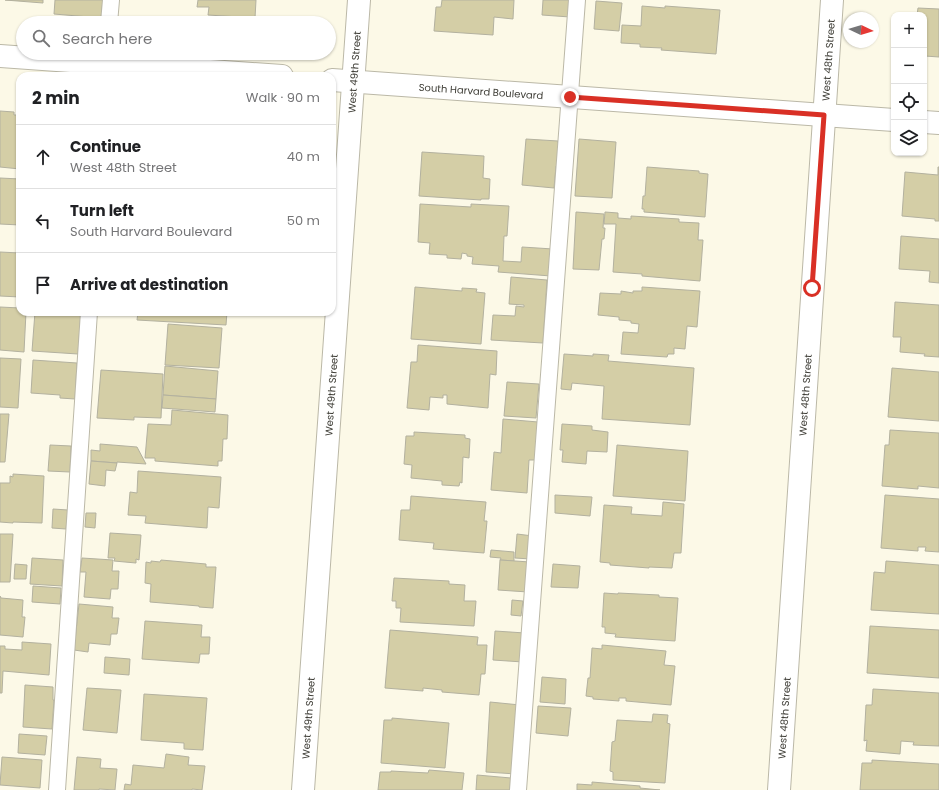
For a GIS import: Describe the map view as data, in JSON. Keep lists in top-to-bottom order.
{
  "streets": {
    "street": ["West 48th Street", "West 49th Street", "South Harvard Boulevard"]
  },
  "crossings": [
    ["West 48th Street", "South Harvard Boulevard"],
    ["West 49th Street", "South Harvard Boulevard"]
  ],
  "north": "right",
  "page": {
    "map_buttons": ["+", "−"],
    "search": "Search here",
    "heading": ["2 min", "Walk · 90 m"],
    "list": [
      ["Continue", "West 48th Street", "40 m"],
      ["Turn left", "South Harvard Boulevard", "50 m"],
      "Arrive at destination"
    ]
  }
}
